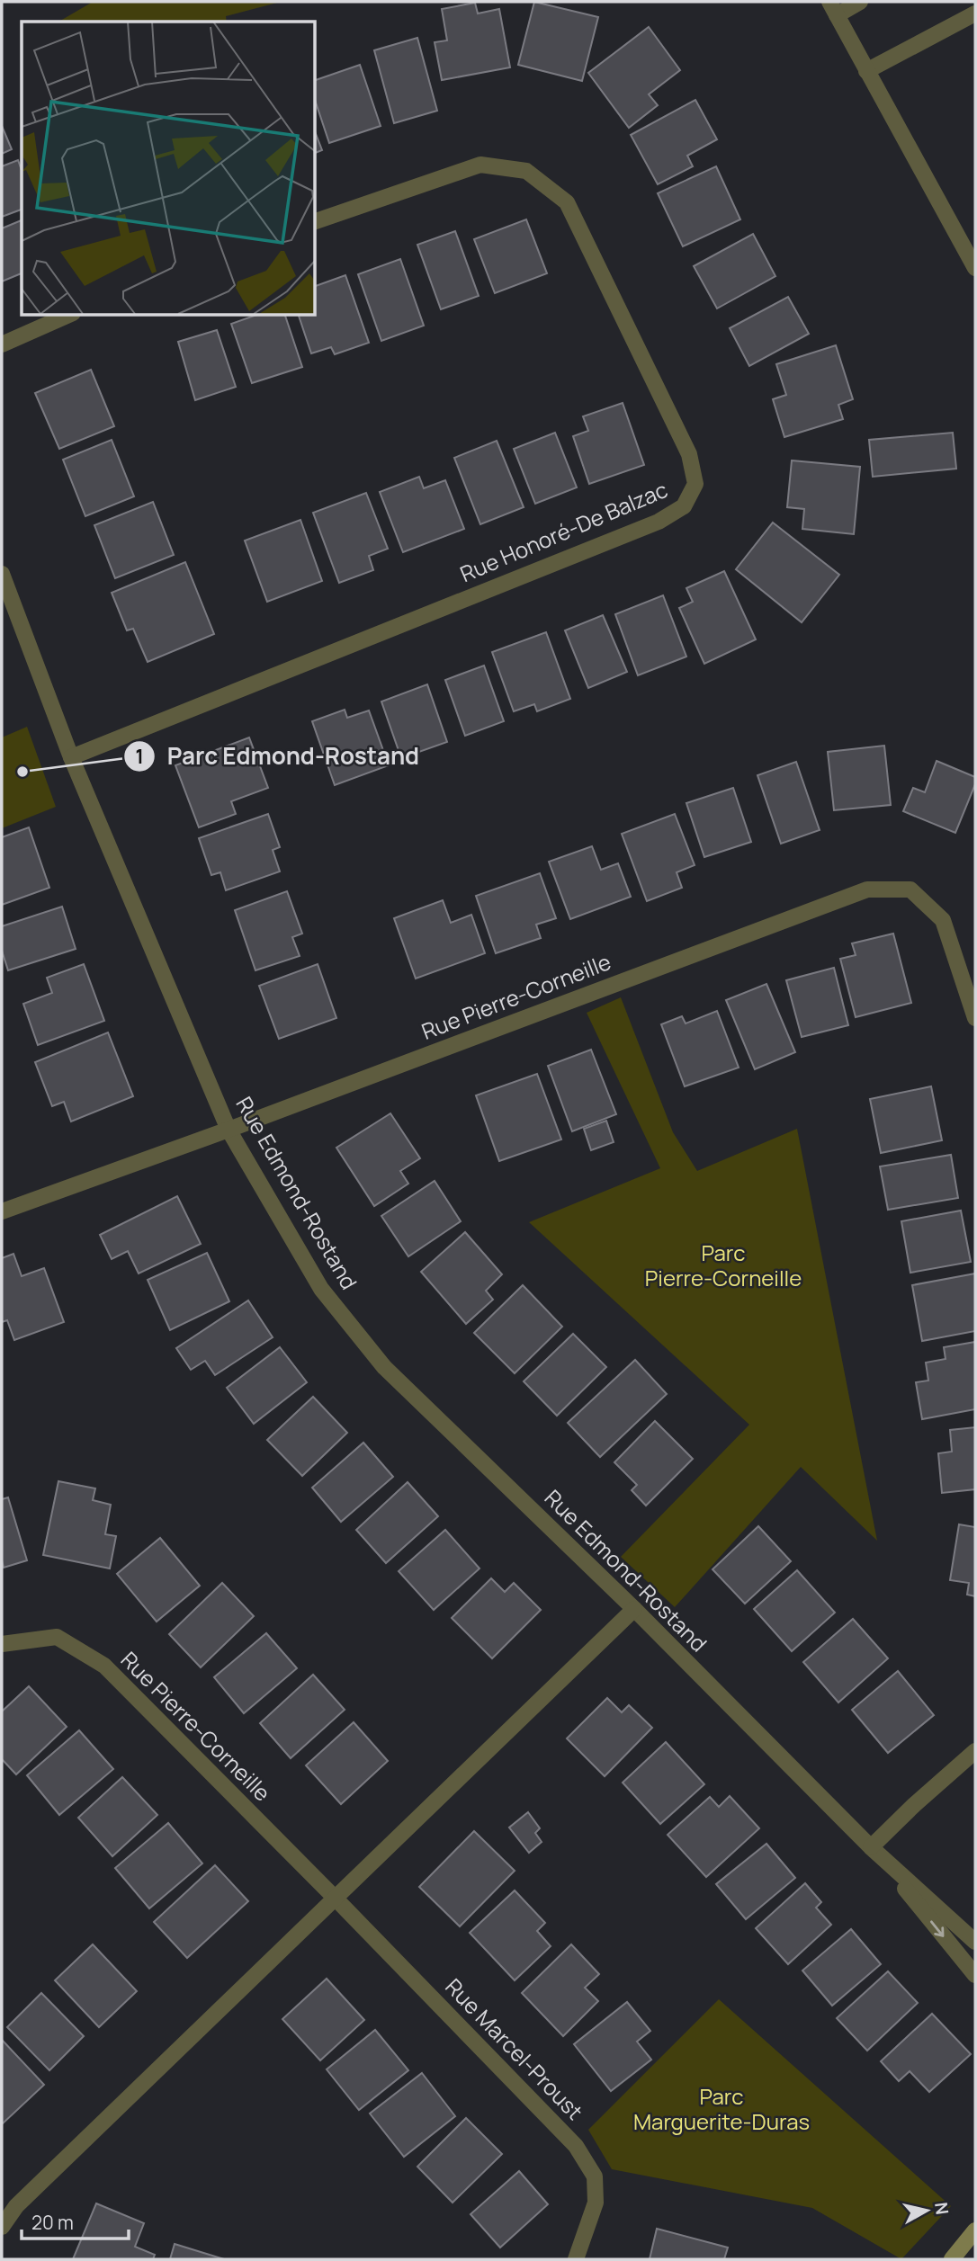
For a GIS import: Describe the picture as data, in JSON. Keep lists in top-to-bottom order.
{
  "streets": {
    "street": [
      "Rue Honoré-De Balzac",
      "Rue Pierre-Corneille",
      "Rue Edmond-Rostand",
      "Rue Marcel-Proust"
    ]
  },
  "crossings": [
    ["Rue Honoré-De Balzac", "Rue Edmond-Rostand"],
    ["Rue Pierre-Corneille", "Rue Edmond-Rostand"],
    ["Rue Pierre-Corneille", "Rue Marcel-Proust"]
  ],
  "parks": ["Parc Pierre-Corneille", "Parc Marguerite-Duras"],
  "places": ["Parc Edmond-Rostand"],
  "scale_bar": "20 m",
  "north": "right"
}
